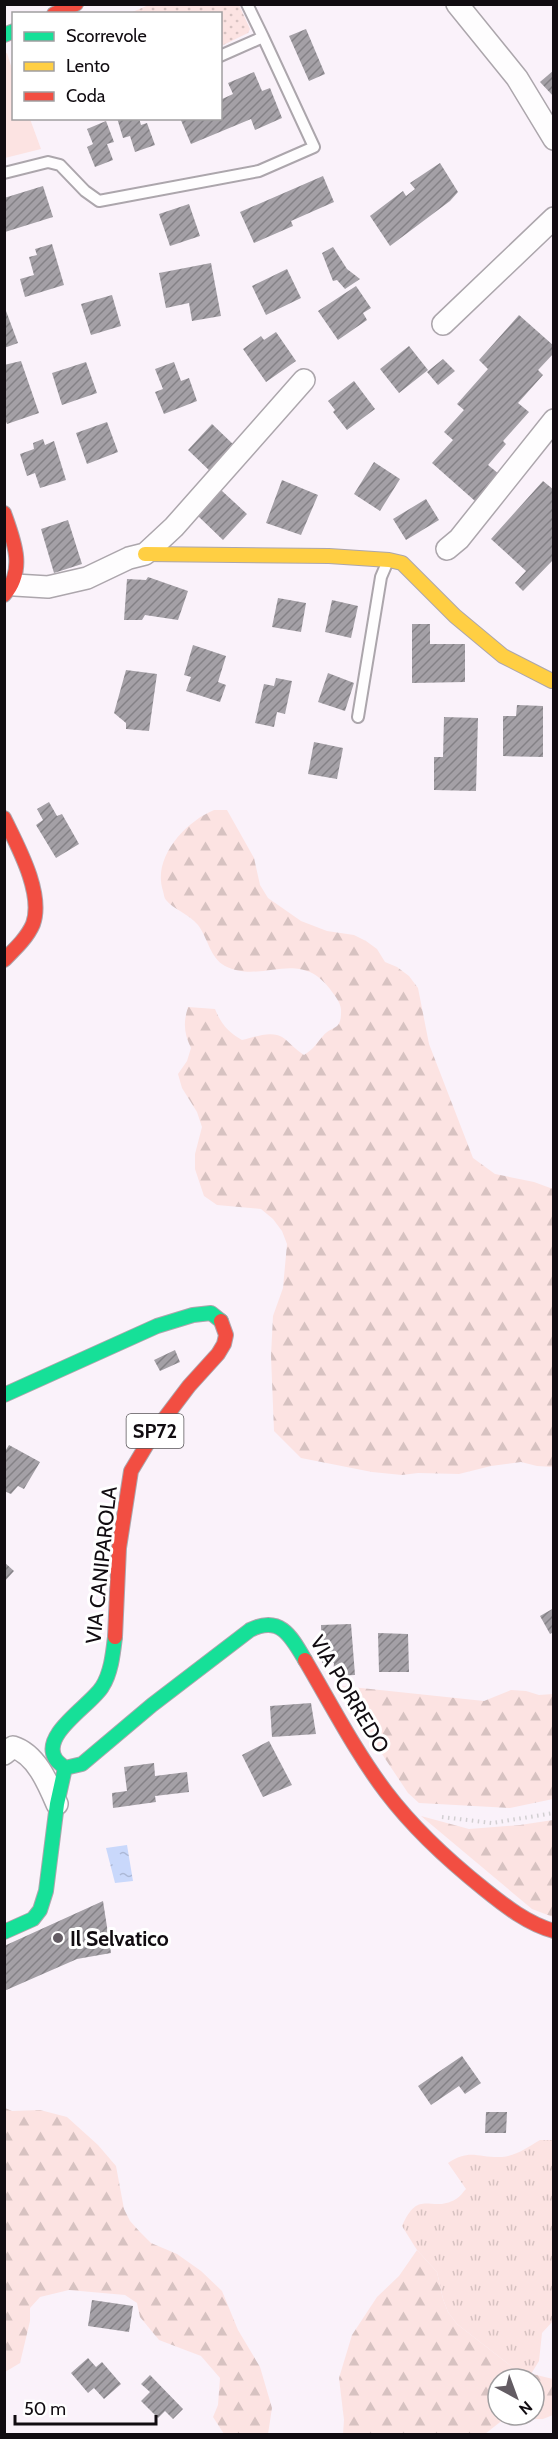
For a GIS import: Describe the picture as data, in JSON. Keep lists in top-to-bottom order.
{
  "streets": {
    "main road": ["SP72", "VIA CANIPAROLA", "VIA PORREDO"]
  },
  "crossings": [
    ["VIA CANIPAROLA", "VIA PORREDO"]
  ],
  "places": ["Il Selvatico"],
  "legend": ["Scorrevole", "Lento", "Coda"],
  "scale_bar": "50 m",
  "north": "bottom right"
}
